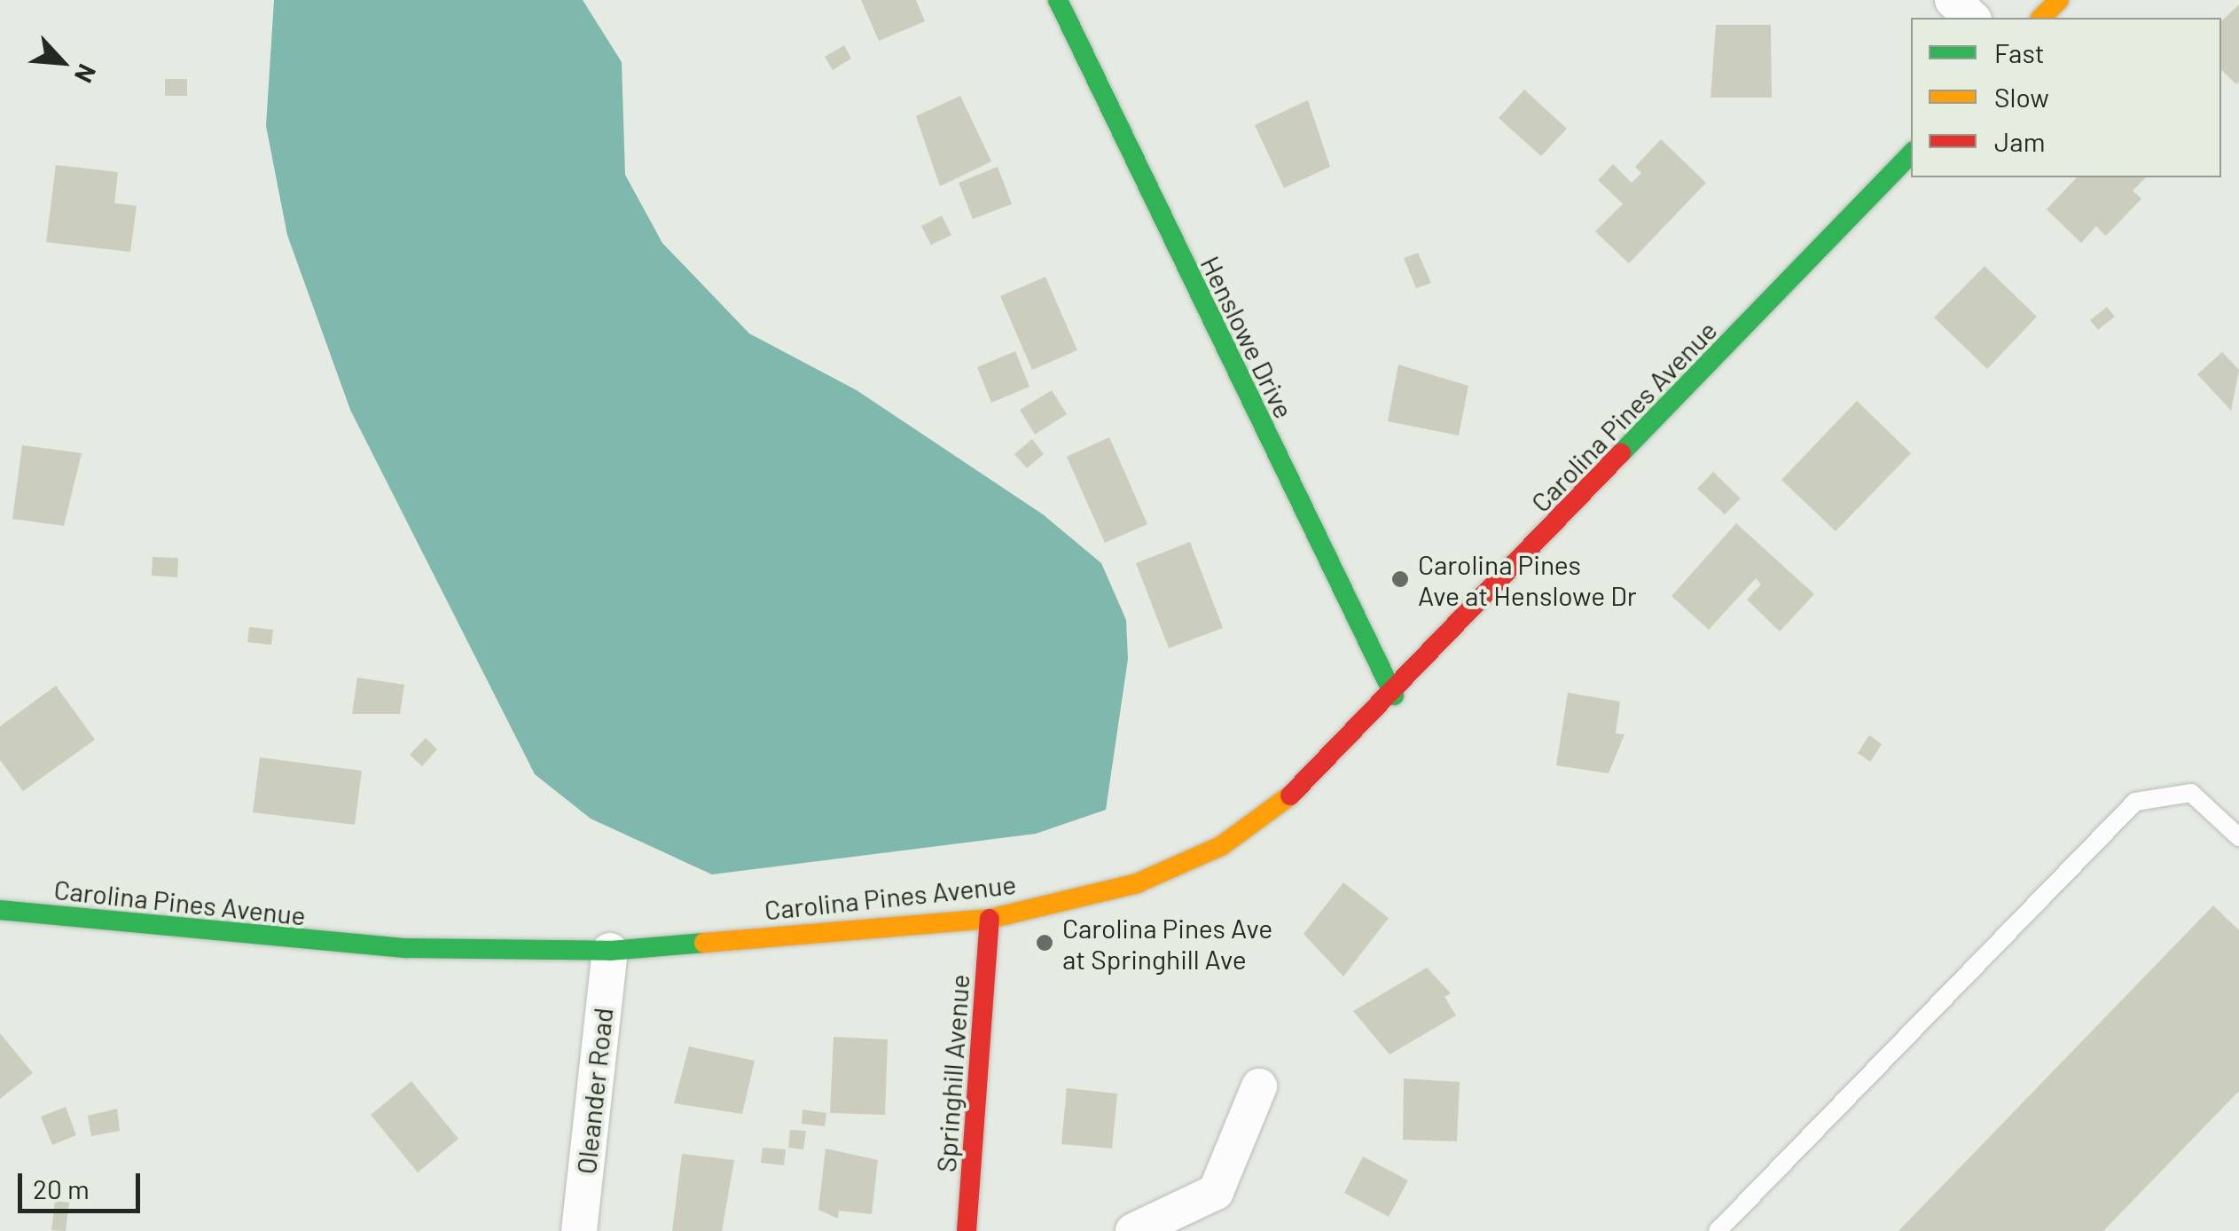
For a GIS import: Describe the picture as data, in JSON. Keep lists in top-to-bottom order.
{
  "streets": {
    "street": [
      "Henslowe Drive",
      "Carolina Pines Avenue",
      "Springhill Avenue",
      "Oleander Road"
    ]
  },
  "crossings": [
    ["Henslowe Drive", "Carolina Pines Avenue"],
    ["Carolina Pines Avenue", "Springhill Avenue"],
    ["Carolina Pines Avenue", "Oleander Road"]
  ],
  "places": ["Carolina Pines Ave at Henslowe Dr", "Carolina Pines Ave at Springhill Ave"],
  "legend": ["Fast", "Slow", "Jam"],
  "scale_bar": "20 m",
  "north": "bottom right"
}
